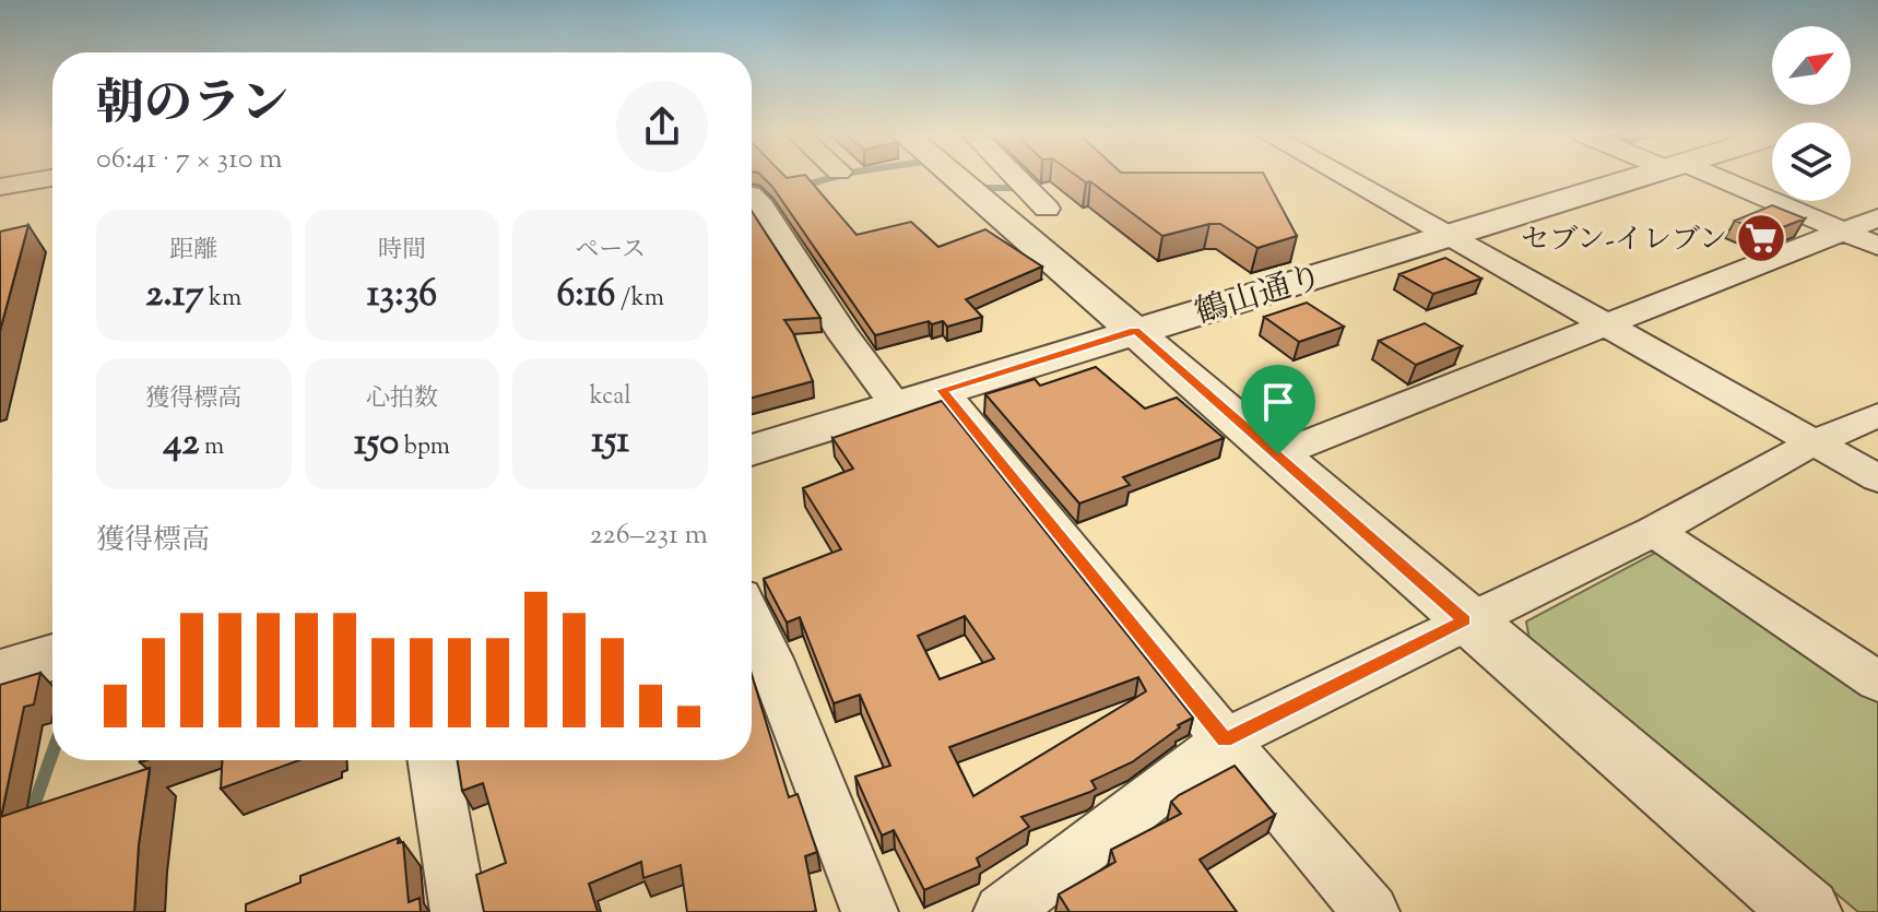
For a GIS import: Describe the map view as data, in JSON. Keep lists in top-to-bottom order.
{
  "streets": {
    "street": ["鶴山通り"]
  },
  "places": {
    "supermarket": ["セブン-イレブン"]
  },
  "north": "top right",
  "page": {
    "heading": ["朝のラン", "06:41 · 7 × 310 m"],
    "stats": [
      ["距離", "2.17 km"],
      ["時間", "13:36"],
      ["ペース", "6:16 /km"],
      ["獲得標高", "42 m"],
      ["心拍数", "150 bpm"],
      ["kcal", "151"]
    ],
    "chart": ["獲得標高", "226–231 m"]
  }
}
